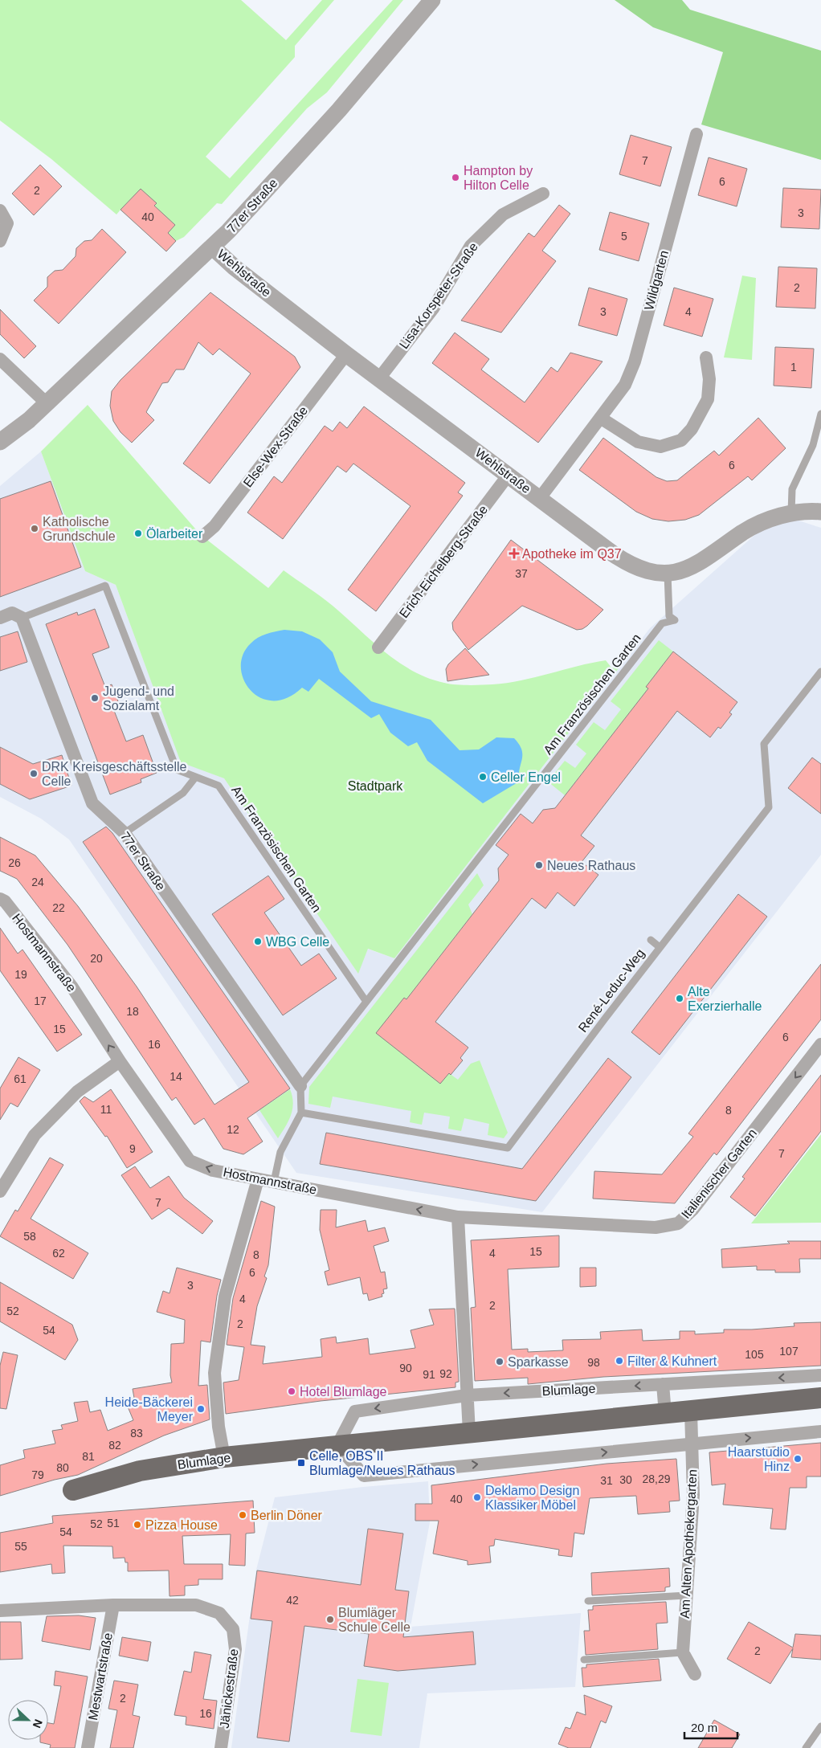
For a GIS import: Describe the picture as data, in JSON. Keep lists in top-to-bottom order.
{
  "streets": {
    "main road": ["Blumlage"],
    "street": [
      "77er Straße",
      "Wehlstraße",
      "Wildgarten",
      "Lisa-Korspeter-Straße",
      "Else-Wex-Straße",
      "Erich-Eichelberg-Straße",
      "Hostmannstraße",
      "Italienischer Garten",
      "Am Alten Apothekergarten",
      "Mestwartstraße",
      "Jänickestraße"
    ],
    "lane": ["Am Französischen Garten", "René-Leduc-Weg"]
  },
  "crossings": [
    ["77er Straße", "Wehlstraße"],
    ["77er Straße", "Am Französischen Garten"],
    ["Wehlstraße", "Wildgarten"],
    ["Wehlstraße", "Lisa-Korspeter-Straße"],
    ["Wehlstraße", "Else-Wex-Straße"],
    ["Wehlstraße", "Erich-Eichelberg-Straße"],
    ["Wehlstraße", "Am Französischen Garten"],
    ["Hostmannstraße", "Italienischer Garten"],
    ["Blumlage", "Am Alten Apothekergarten"],
    ["Mestwartstraße", "Jänickestraße"]
  ],
  "one_way": ["Hostmannstraße", "Italienischer Garten"],
  "parks": ["Stadtpark"],
  "places": {
    "other": [
      "Hampton by Hilton Celle",
      "Katholische Grundschule",
      "Ölarbeiter",
      "Jugend- und Sozialamt",
      "DRK Kreisgeschäftsstelle Celle",
      "Celler Engel",
      "Neues Rathaus",
      "WBG Celle",
      "Alte Exerzierhalle",
      "Filter & Kuhnert",
      "Sparkasse",
      "Hotel Blumlage",
      "Heide-Bäckerei Meyer",
      "Haarstudio Hinz",
      "Deklamo Design Klassiker Möbel",
      "Berlin Döner",
      "Pizza House",
      "Blumläger Schule Celle"
    ],
    "health": ["Apotheke im Q37"],
    "transit": ["Celle, OBS II Blumlage/Neues Rathaus"]
  },
  "house_numbers": [
    "7",
    "6",
    "2",
    "3",
    "40",
    "5",
    "2",
    "3",
    "4",
    "1",
    "6",
    "37",
    "26",
    "24",
    "22",
    "20",
    "19",
    "17",
    "18",
    "15",
    "6",
    "16",
    "14",
    "61",
    "11",
    "8",
    "12",
    "9",
    "7",
    "7",
    "58",
    "15",
    "62",
    "4",
    "8",
    "6",
    "3",
    "4",
    "2",
    "52",
    "2",
    "54",
    "107",
    "105",
    "98",
    "90",
    "92",
    "91",
    "83",
    "82",
    "81",
    "80",
    "79",
    "28,29",
    "30",
    "31",
    "40",
    "51",
    "52",
    "54",
    "55",
    "42",
    "2",
    "2",
    "16"
  ],
  "scale_bar": "20 m",
  "north": "right"
}
